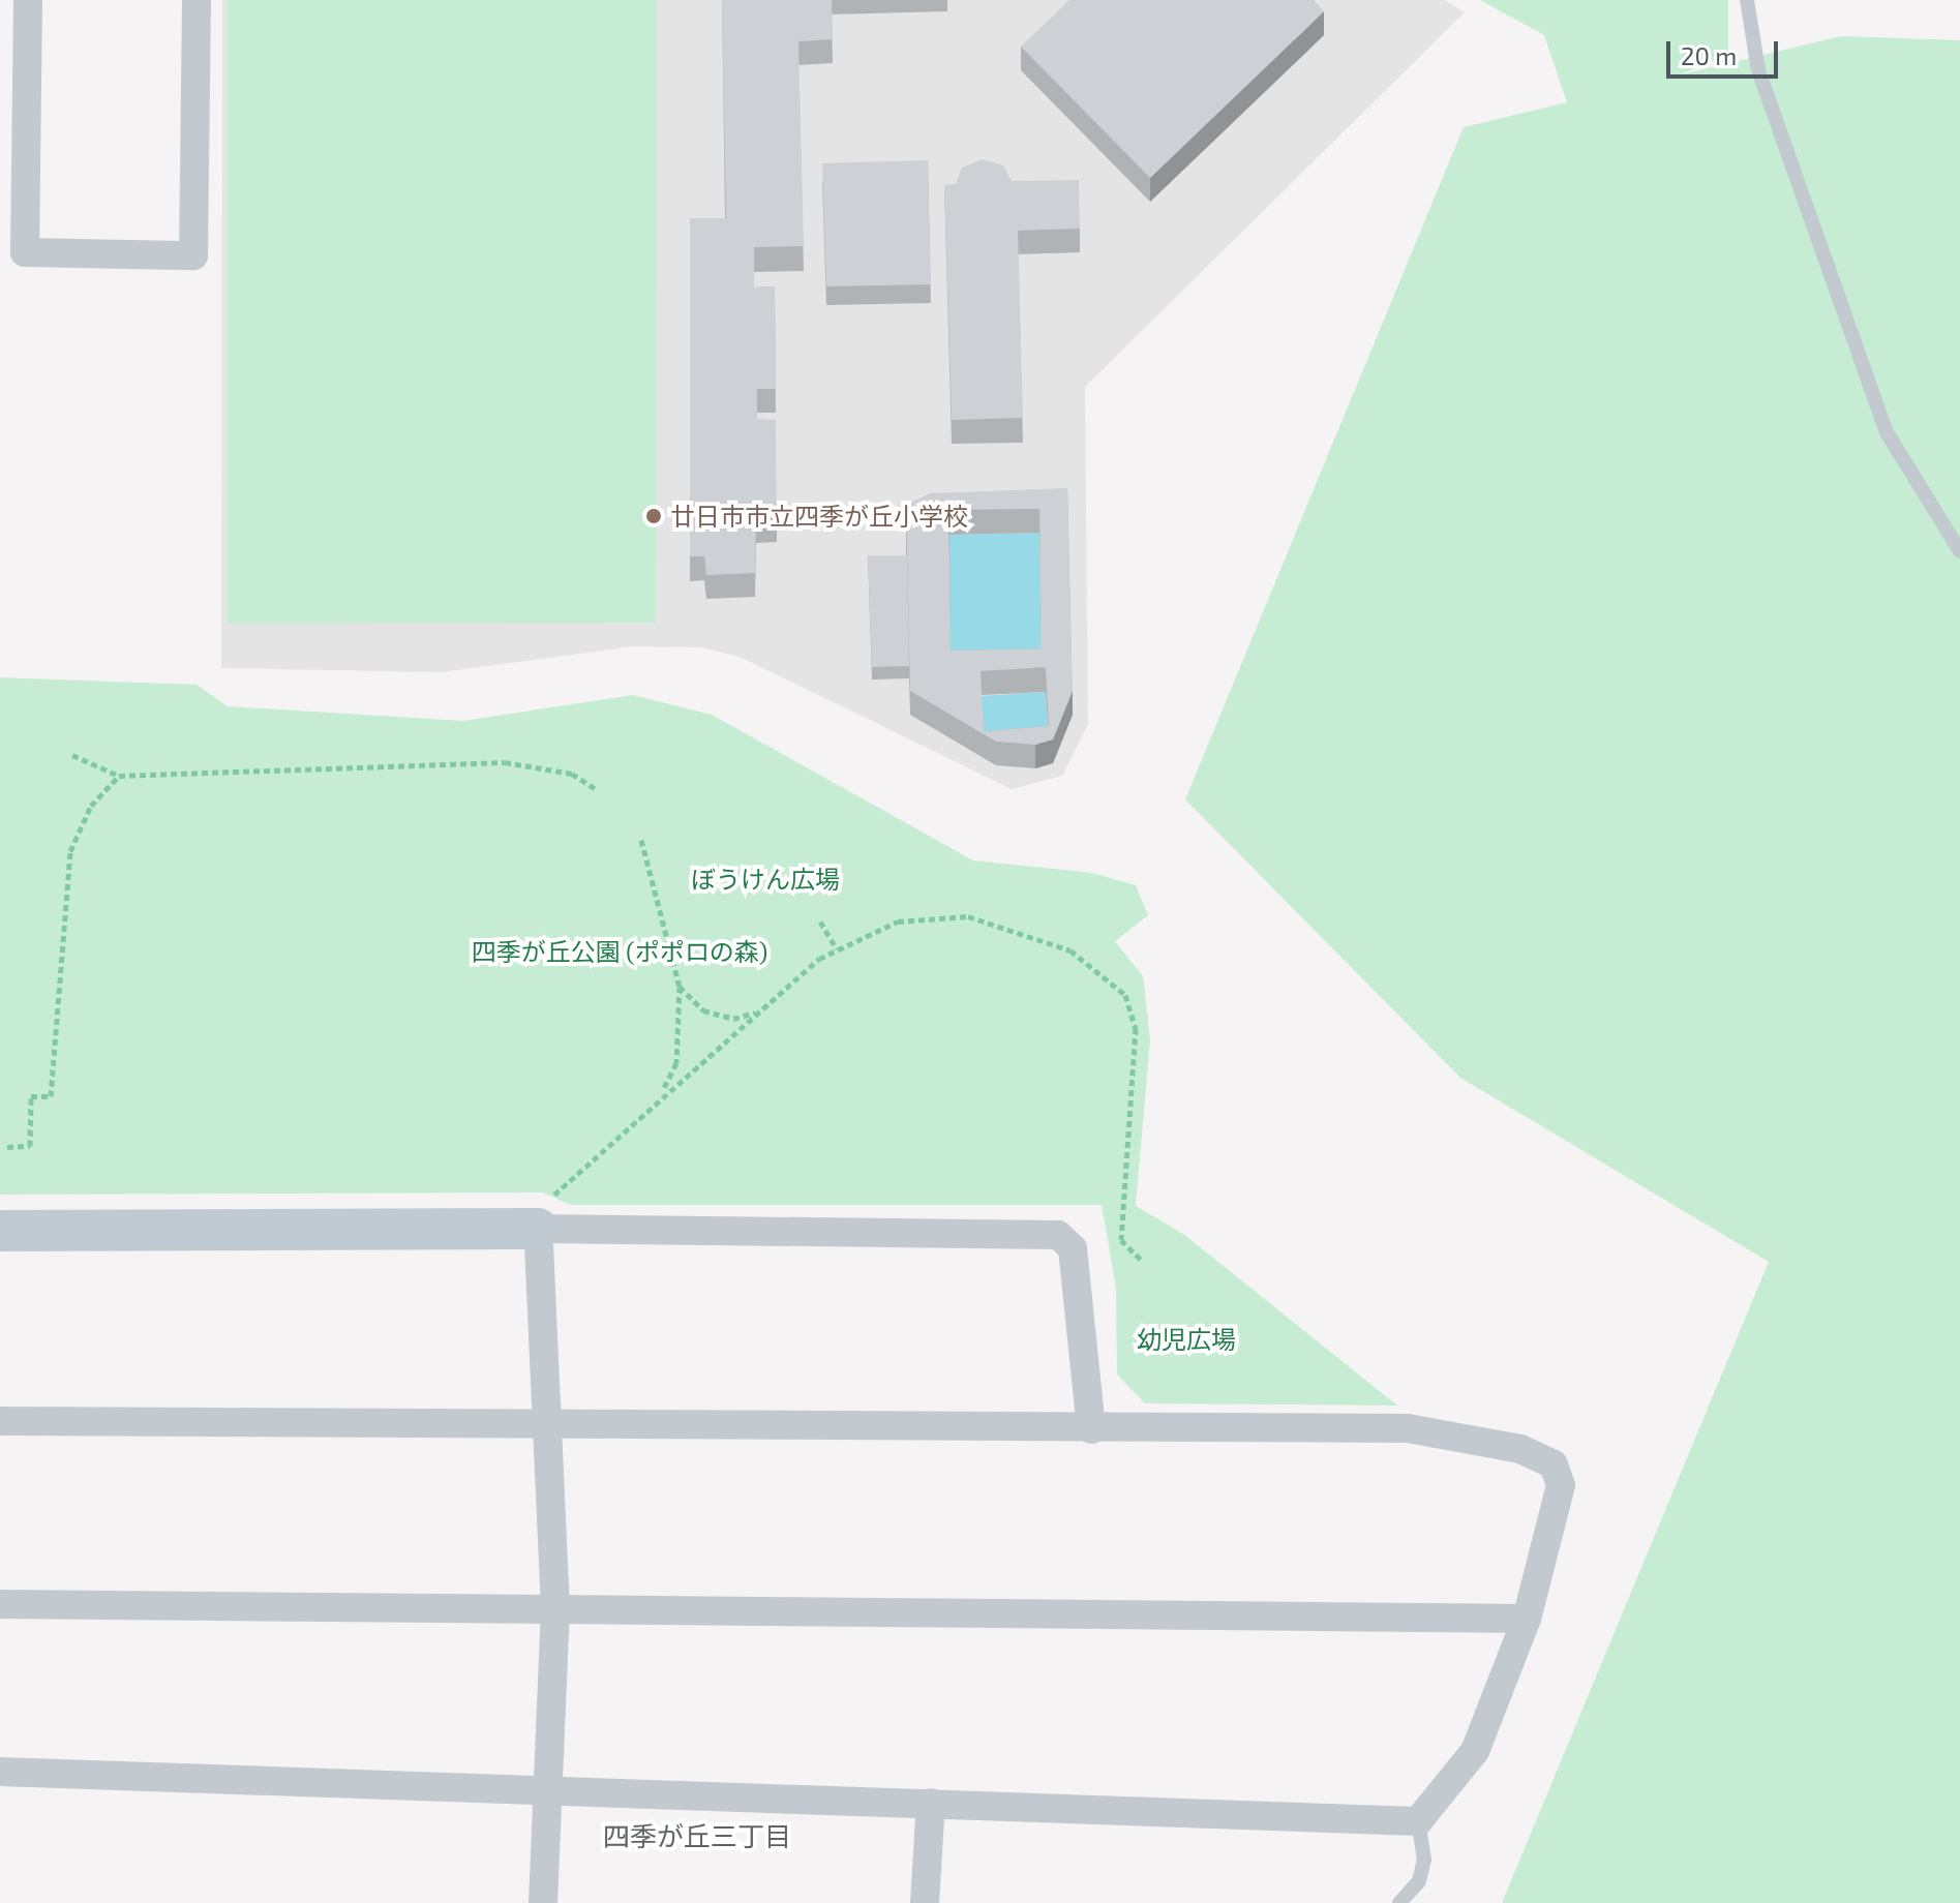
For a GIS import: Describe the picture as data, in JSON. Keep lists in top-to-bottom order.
{
  "districts": ["四季が丘三丁目"],
  "parks": ["ぼうけん広場", "四季が丘公園 (ポポロの森)", "幼児広場"],
  "places": ["廿日市市立四季が丘小学校"],
  "scale_bar": "20 m"
}
